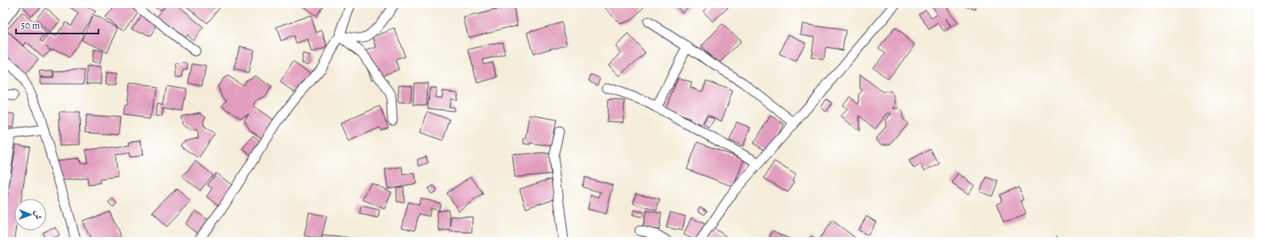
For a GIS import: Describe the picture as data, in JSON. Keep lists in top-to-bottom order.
{
  "scale_bar": "50 m",
  "north": "right"
}
